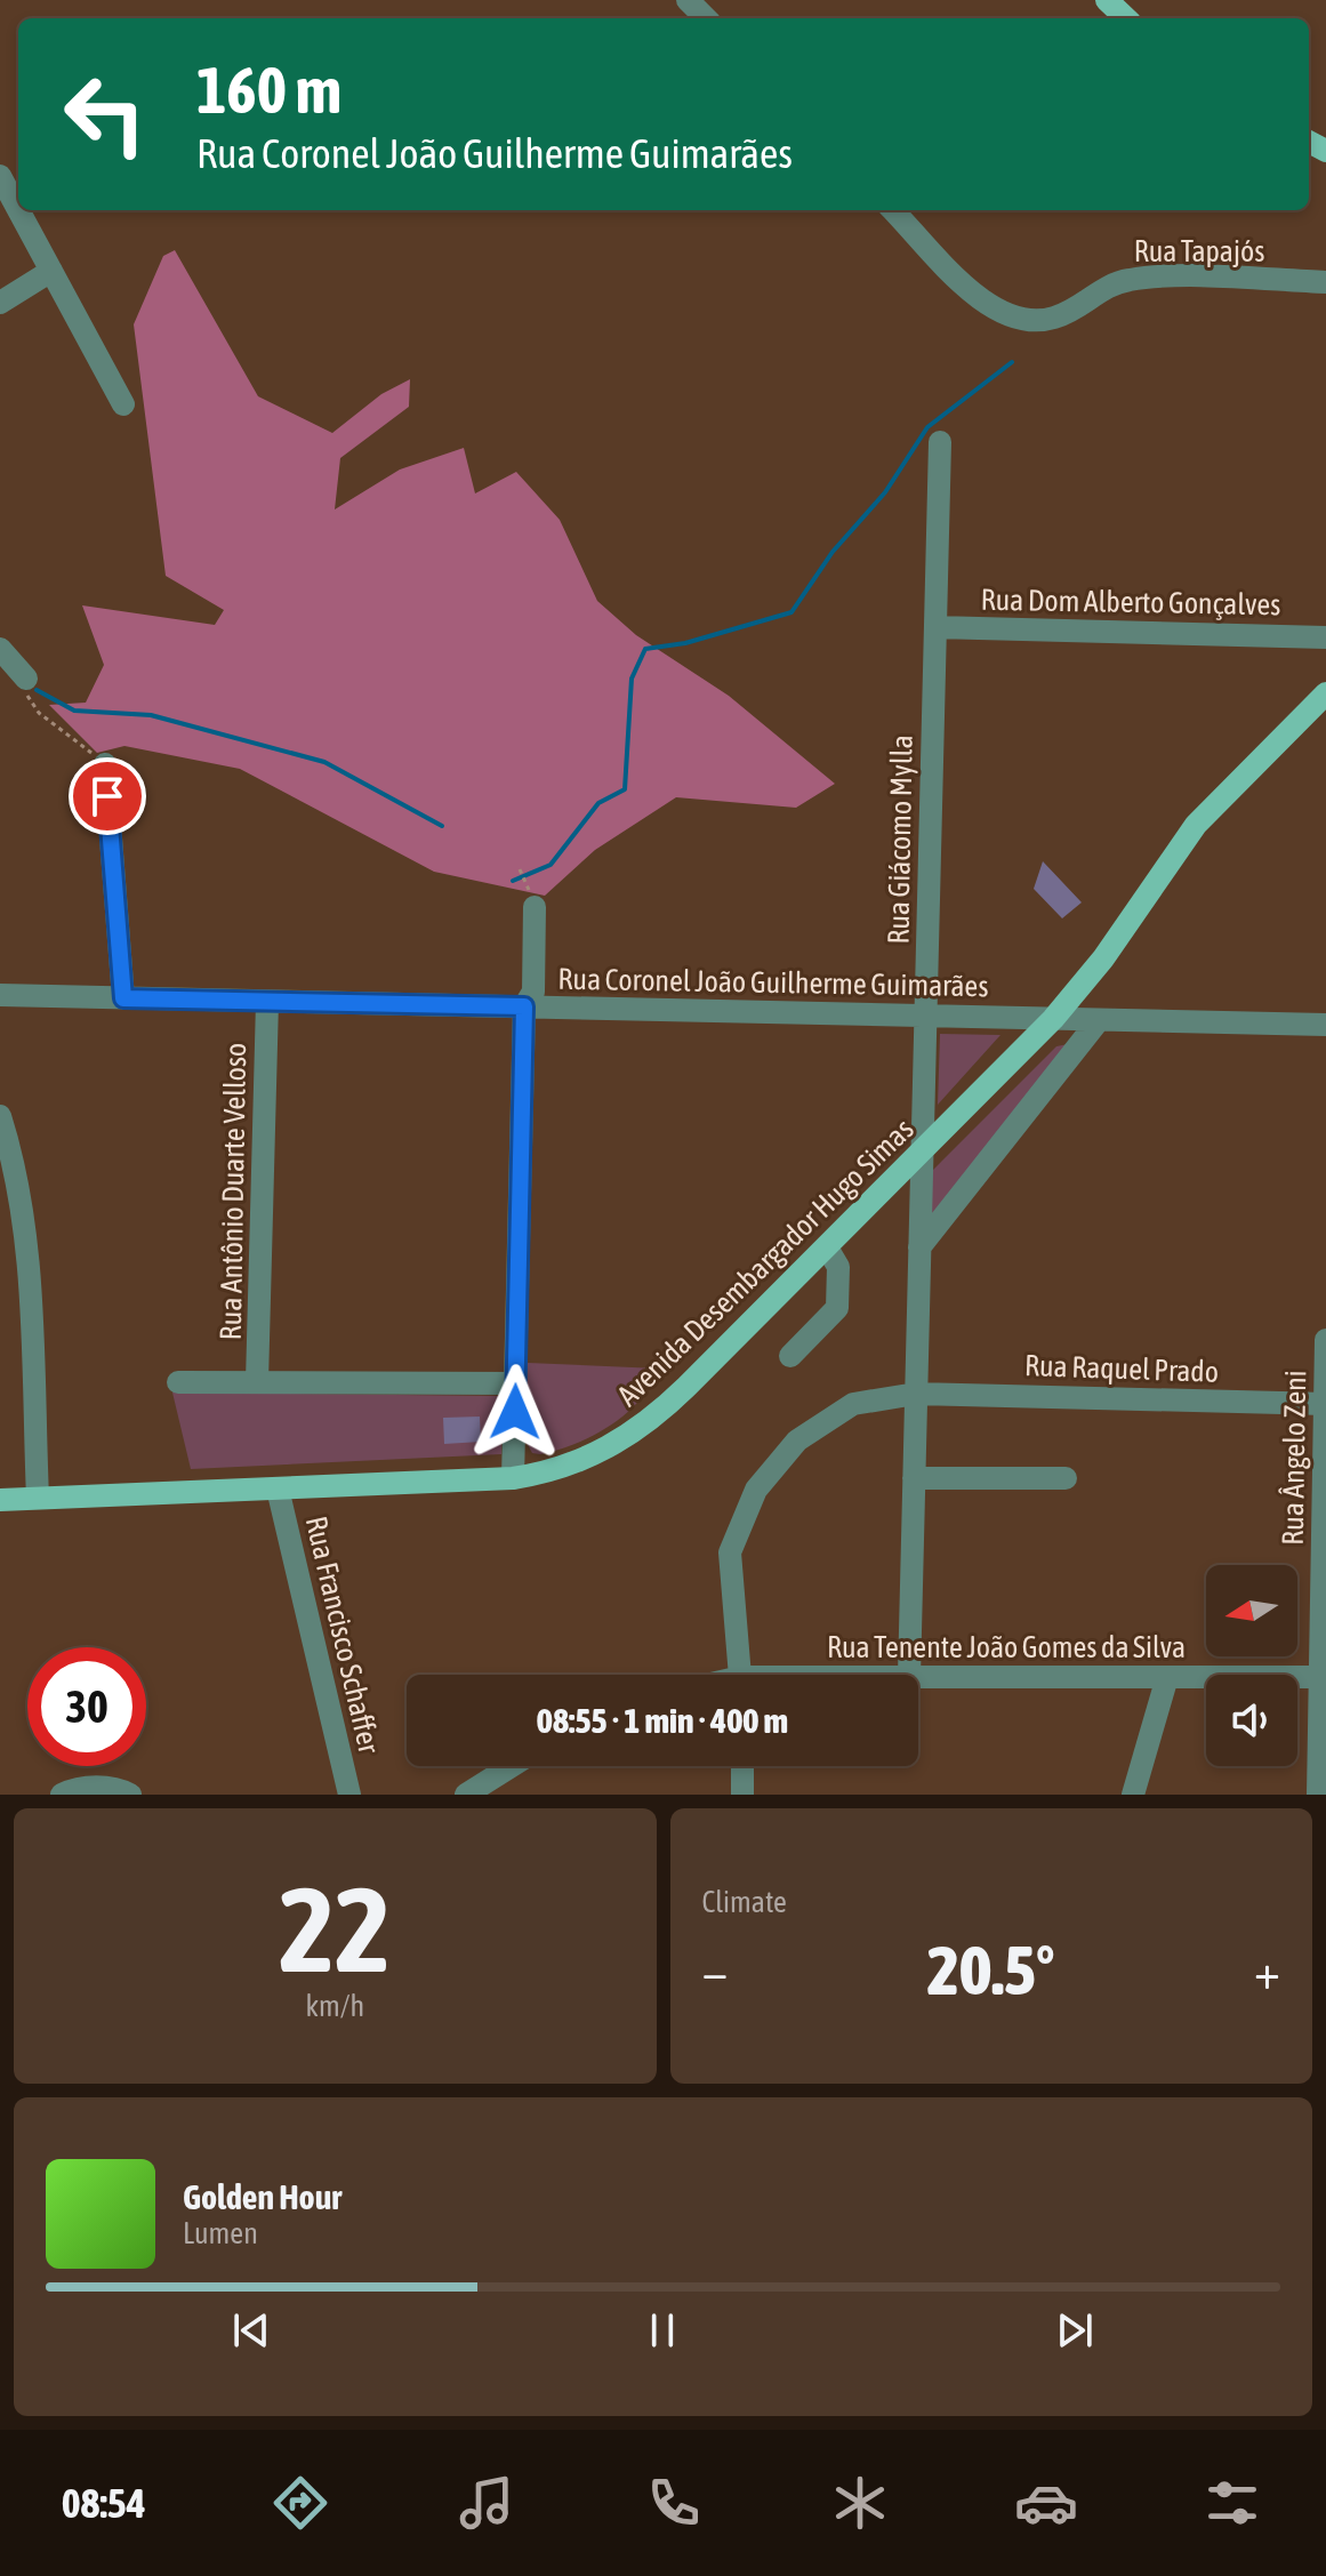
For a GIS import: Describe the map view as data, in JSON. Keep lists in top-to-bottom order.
{
  "streets": {
    "main road": ["Avenida Desembargador Hugo Simas"],
    "street": [
      "Rua Tapajós",
      "Rua Dom Alberto Gonçalves",
      "Rua Giácomo Mylla",
      "Rua Coronel João Guilherme Guimarães",
      "Rua Antônio Duarte Velloso",
      "Rua Raquel Prado",
      "Rua Ângelo Zeni",
      "Rua Francisco Schaffer",
      "Rua Tenente João Gomes da Silva"
    ]
  },
  "crossings": [
    ["Rua Dom Alberto Gonçalves", "Rua Giácomo Mylla"],
    ["Rua Giácomo Mylla", "Rua Coronel João Guilherme Guimarães"],
    ["Rua Giácomo Mylla", "Avenida Desembargador Hugo Simas"],
    ["Rua Giácomo Mylla", "Rua Raquel Prado"],
    ["Rua Coronel João Guilherme Guimarães", "Rua Antônio Duarte Velloso"],
    ["Rua Coronel João Guilherme Guimarães", "Avenida Desembargador Hugo Simas"],
    ["Avenida Desembargador Hugo Simas", "Rua Francisco Schaffer"],
    ["Rua Raquel Prado", "Rua Ângelo Zeni"],
    ["Rua Ângelo Zeni", "Rua Tenente João Gomes da Silva"]
  ],
  "north": "left",
  "page": {
    "turn": ["160 m", "Rua Coronel João Guilherme Guimarães"],
    "limit": "30",
    "trip": "08:55 · 1 min · 400 m",
    "tile": [
      ["22", "km/h"],
      "Climate"
    ],
    "heat": ["−", "20.5°", "+"],
    "song": ["Golden Hour", "Lumen"],
    "tabs": "08:54"
  }
}
